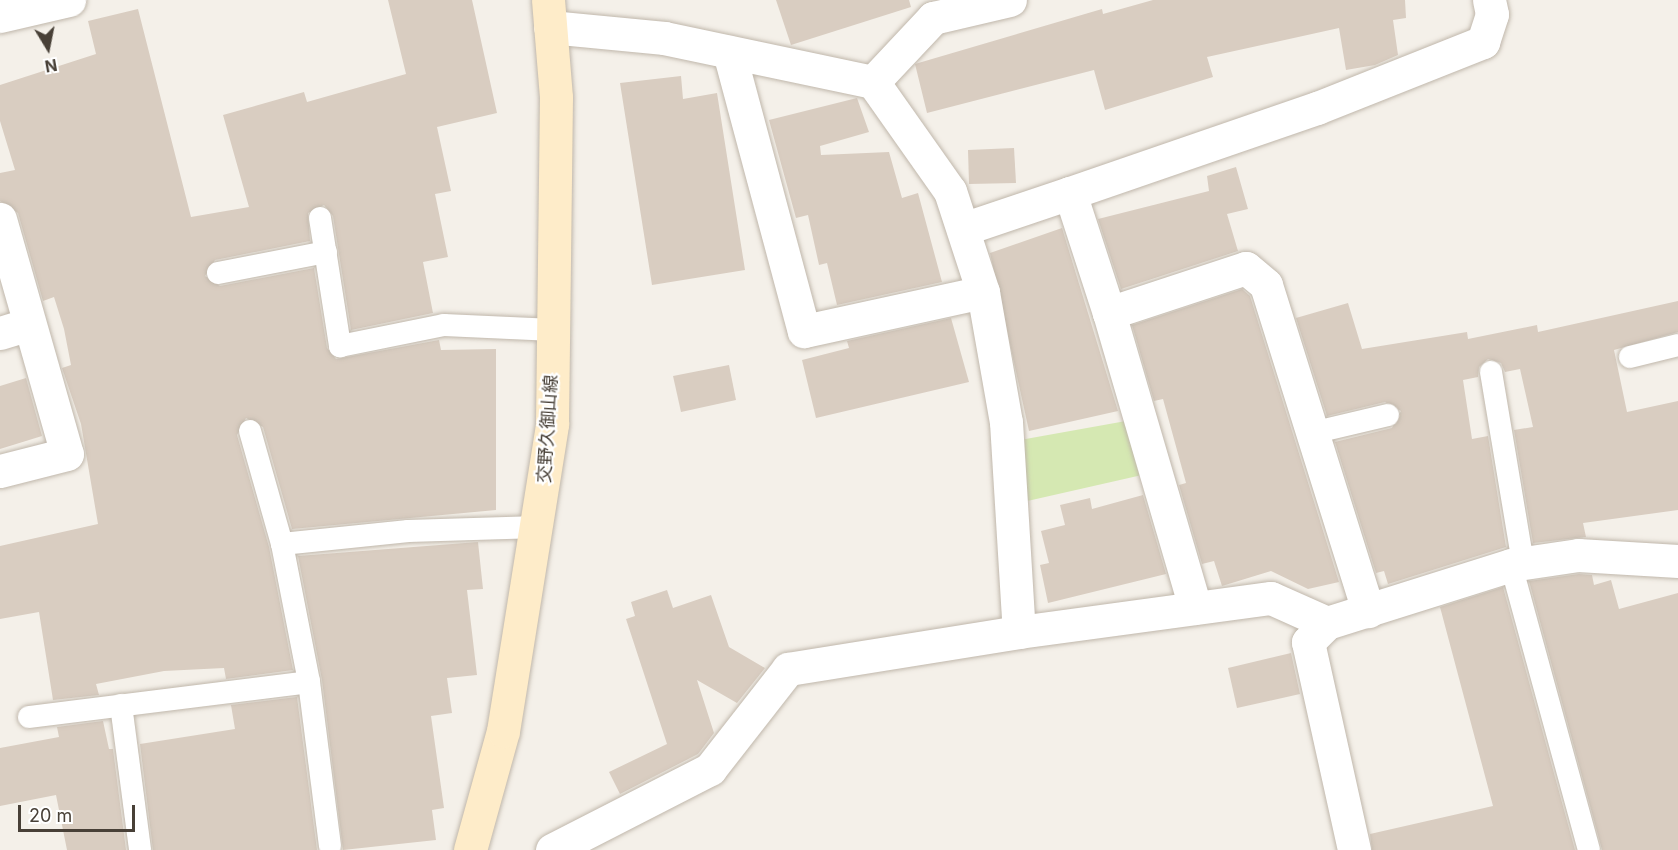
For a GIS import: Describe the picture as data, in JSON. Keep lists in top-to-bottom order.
{
  "streets": {
    "main road": ["交野久御山線"]
  },
  "scale_bar": "20 m",
  "north": "bottom"
}
